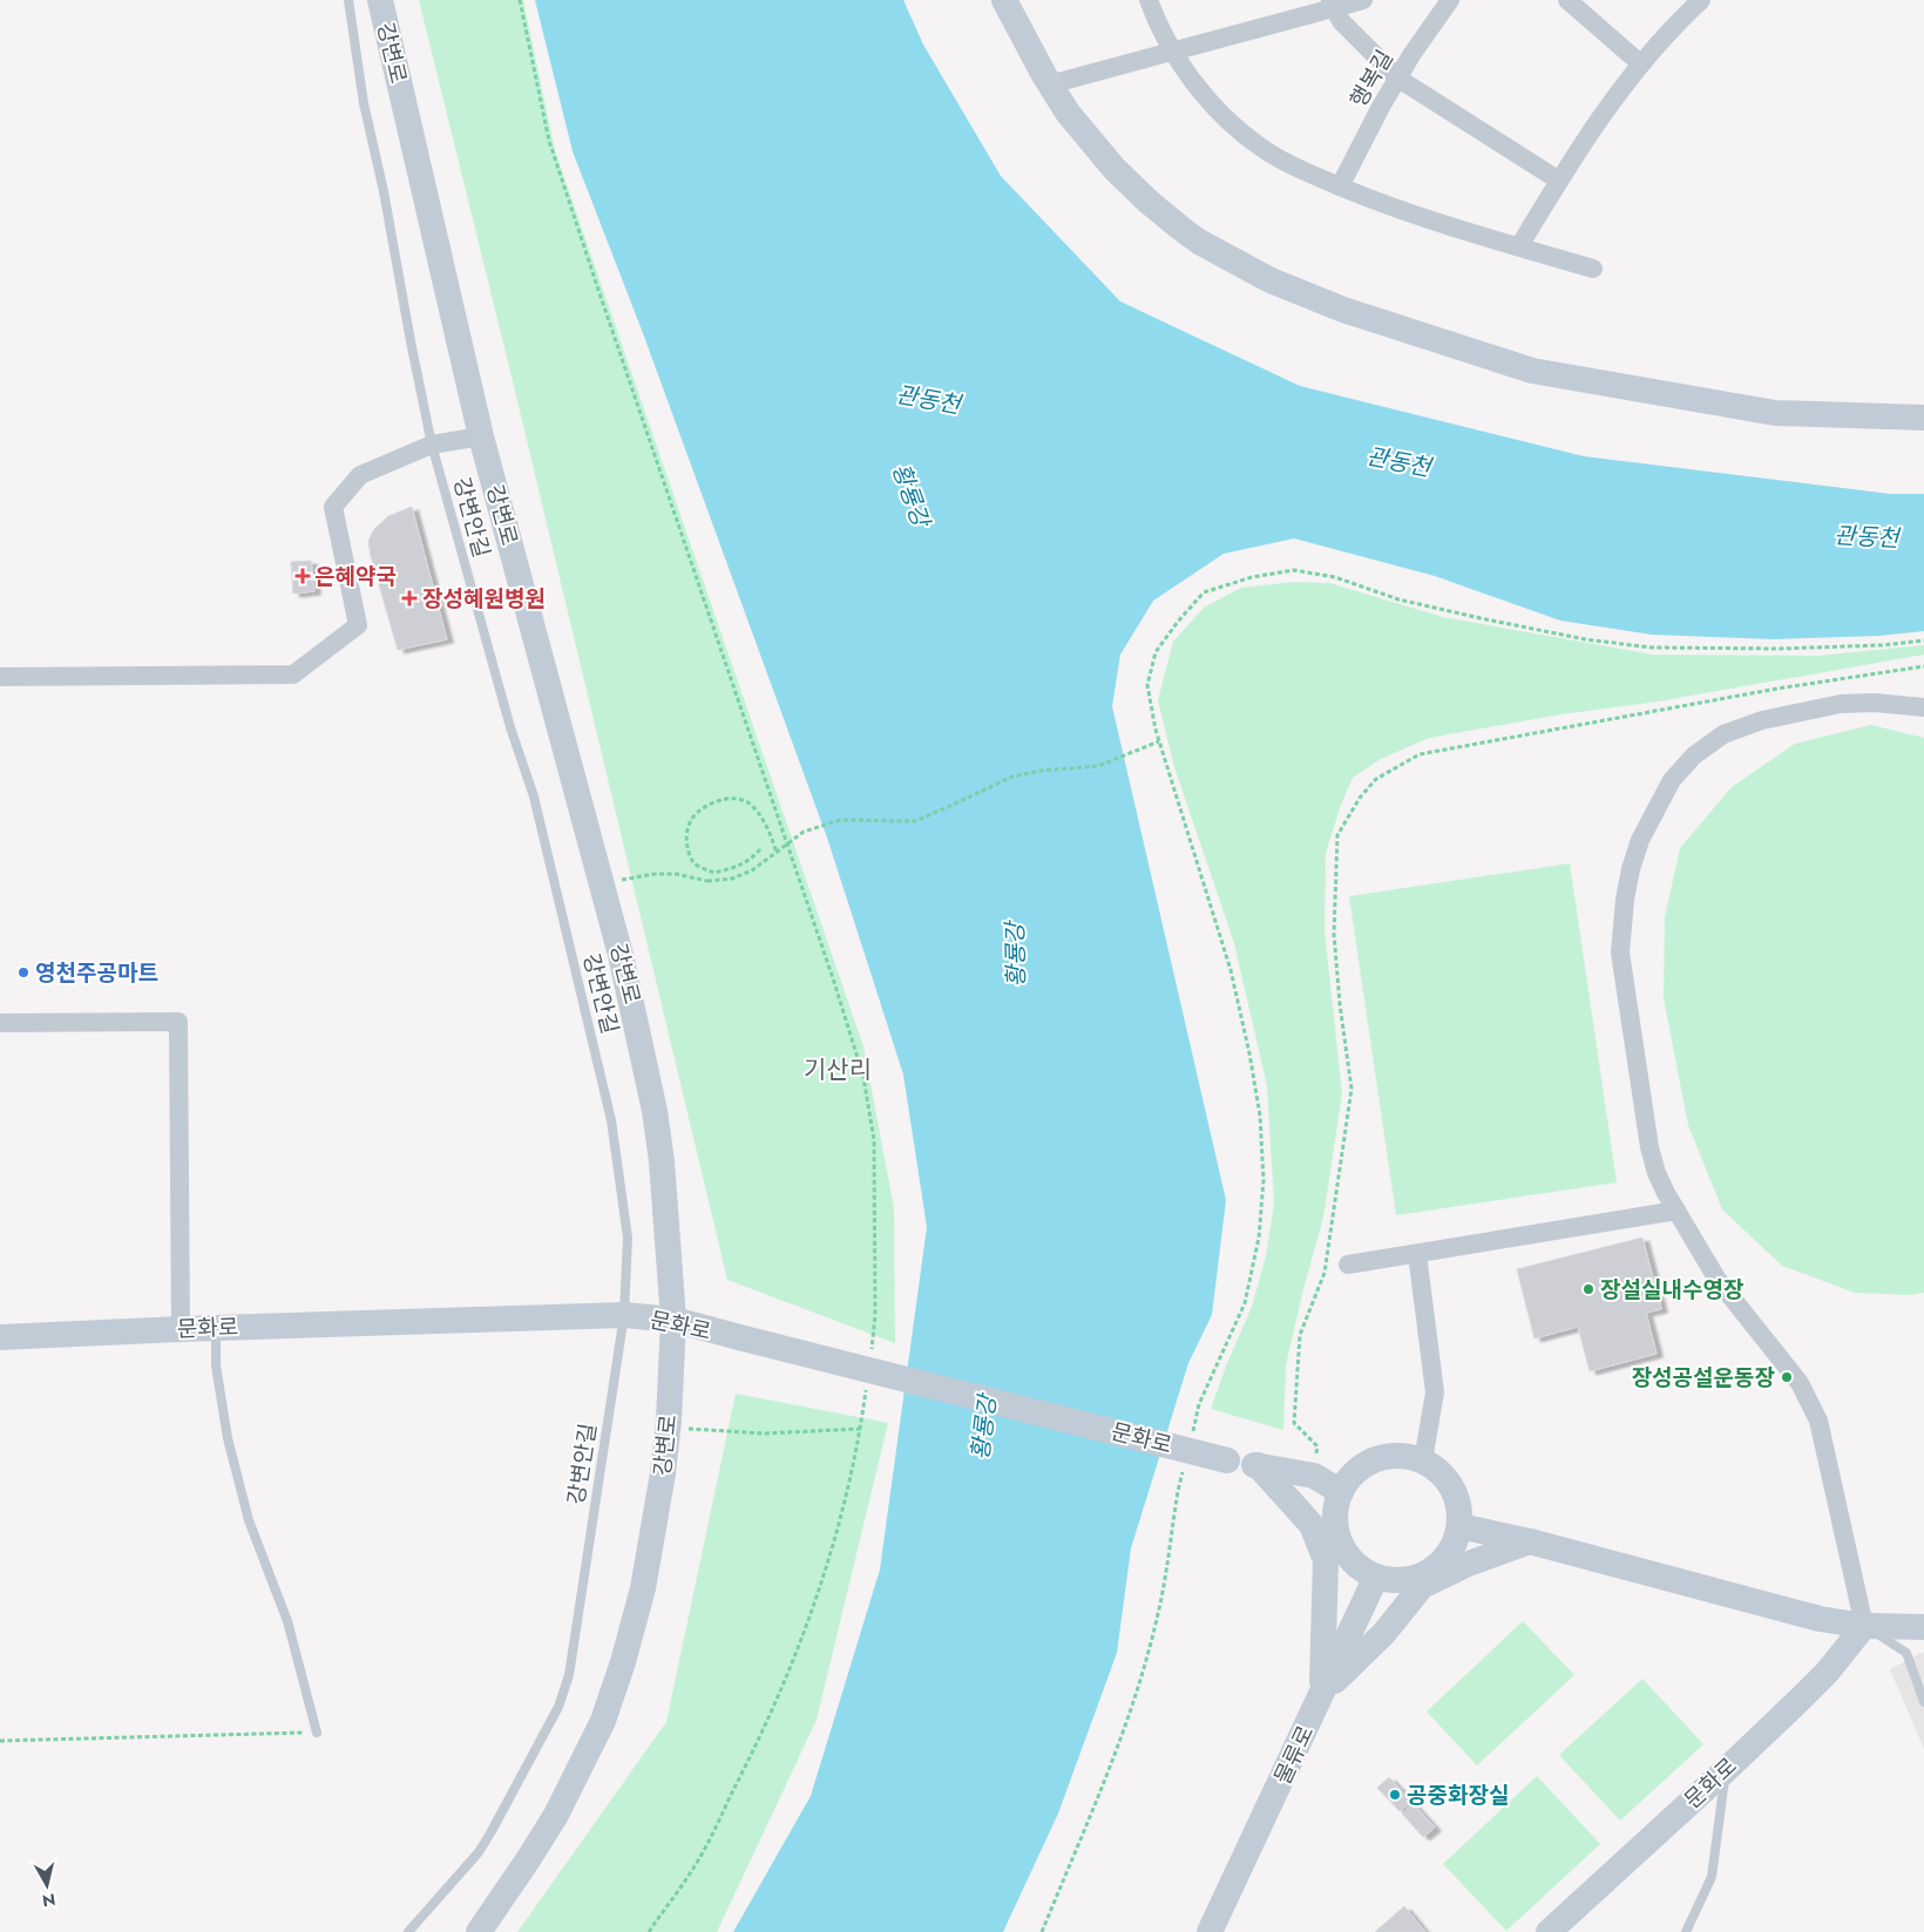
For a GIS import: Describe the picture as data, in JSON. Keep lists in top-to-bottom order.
{
  "streets": {
    "street": [
      "강변로",
      "행복길",
      "문화로",
      "물류로"
    ],
    "lane": ["강변안길"]
  },
  "crossings": [
    ["강변로", "문화로"],
    ["강변안길", "문화로"],
    ["문화로", "물류로"]
  ],
  "districts": ["기산리"],
  "water": ["관동천", "황룡강"],
  "places": {
    "health": ["은혜약국", "장성혜원병원"],
    "other": [
      "영천주공마트",
      "장설실내수영장",
      "장성공설운동장",
      "공중화장실"
    ]
  },
  "north": "bottom"
}
